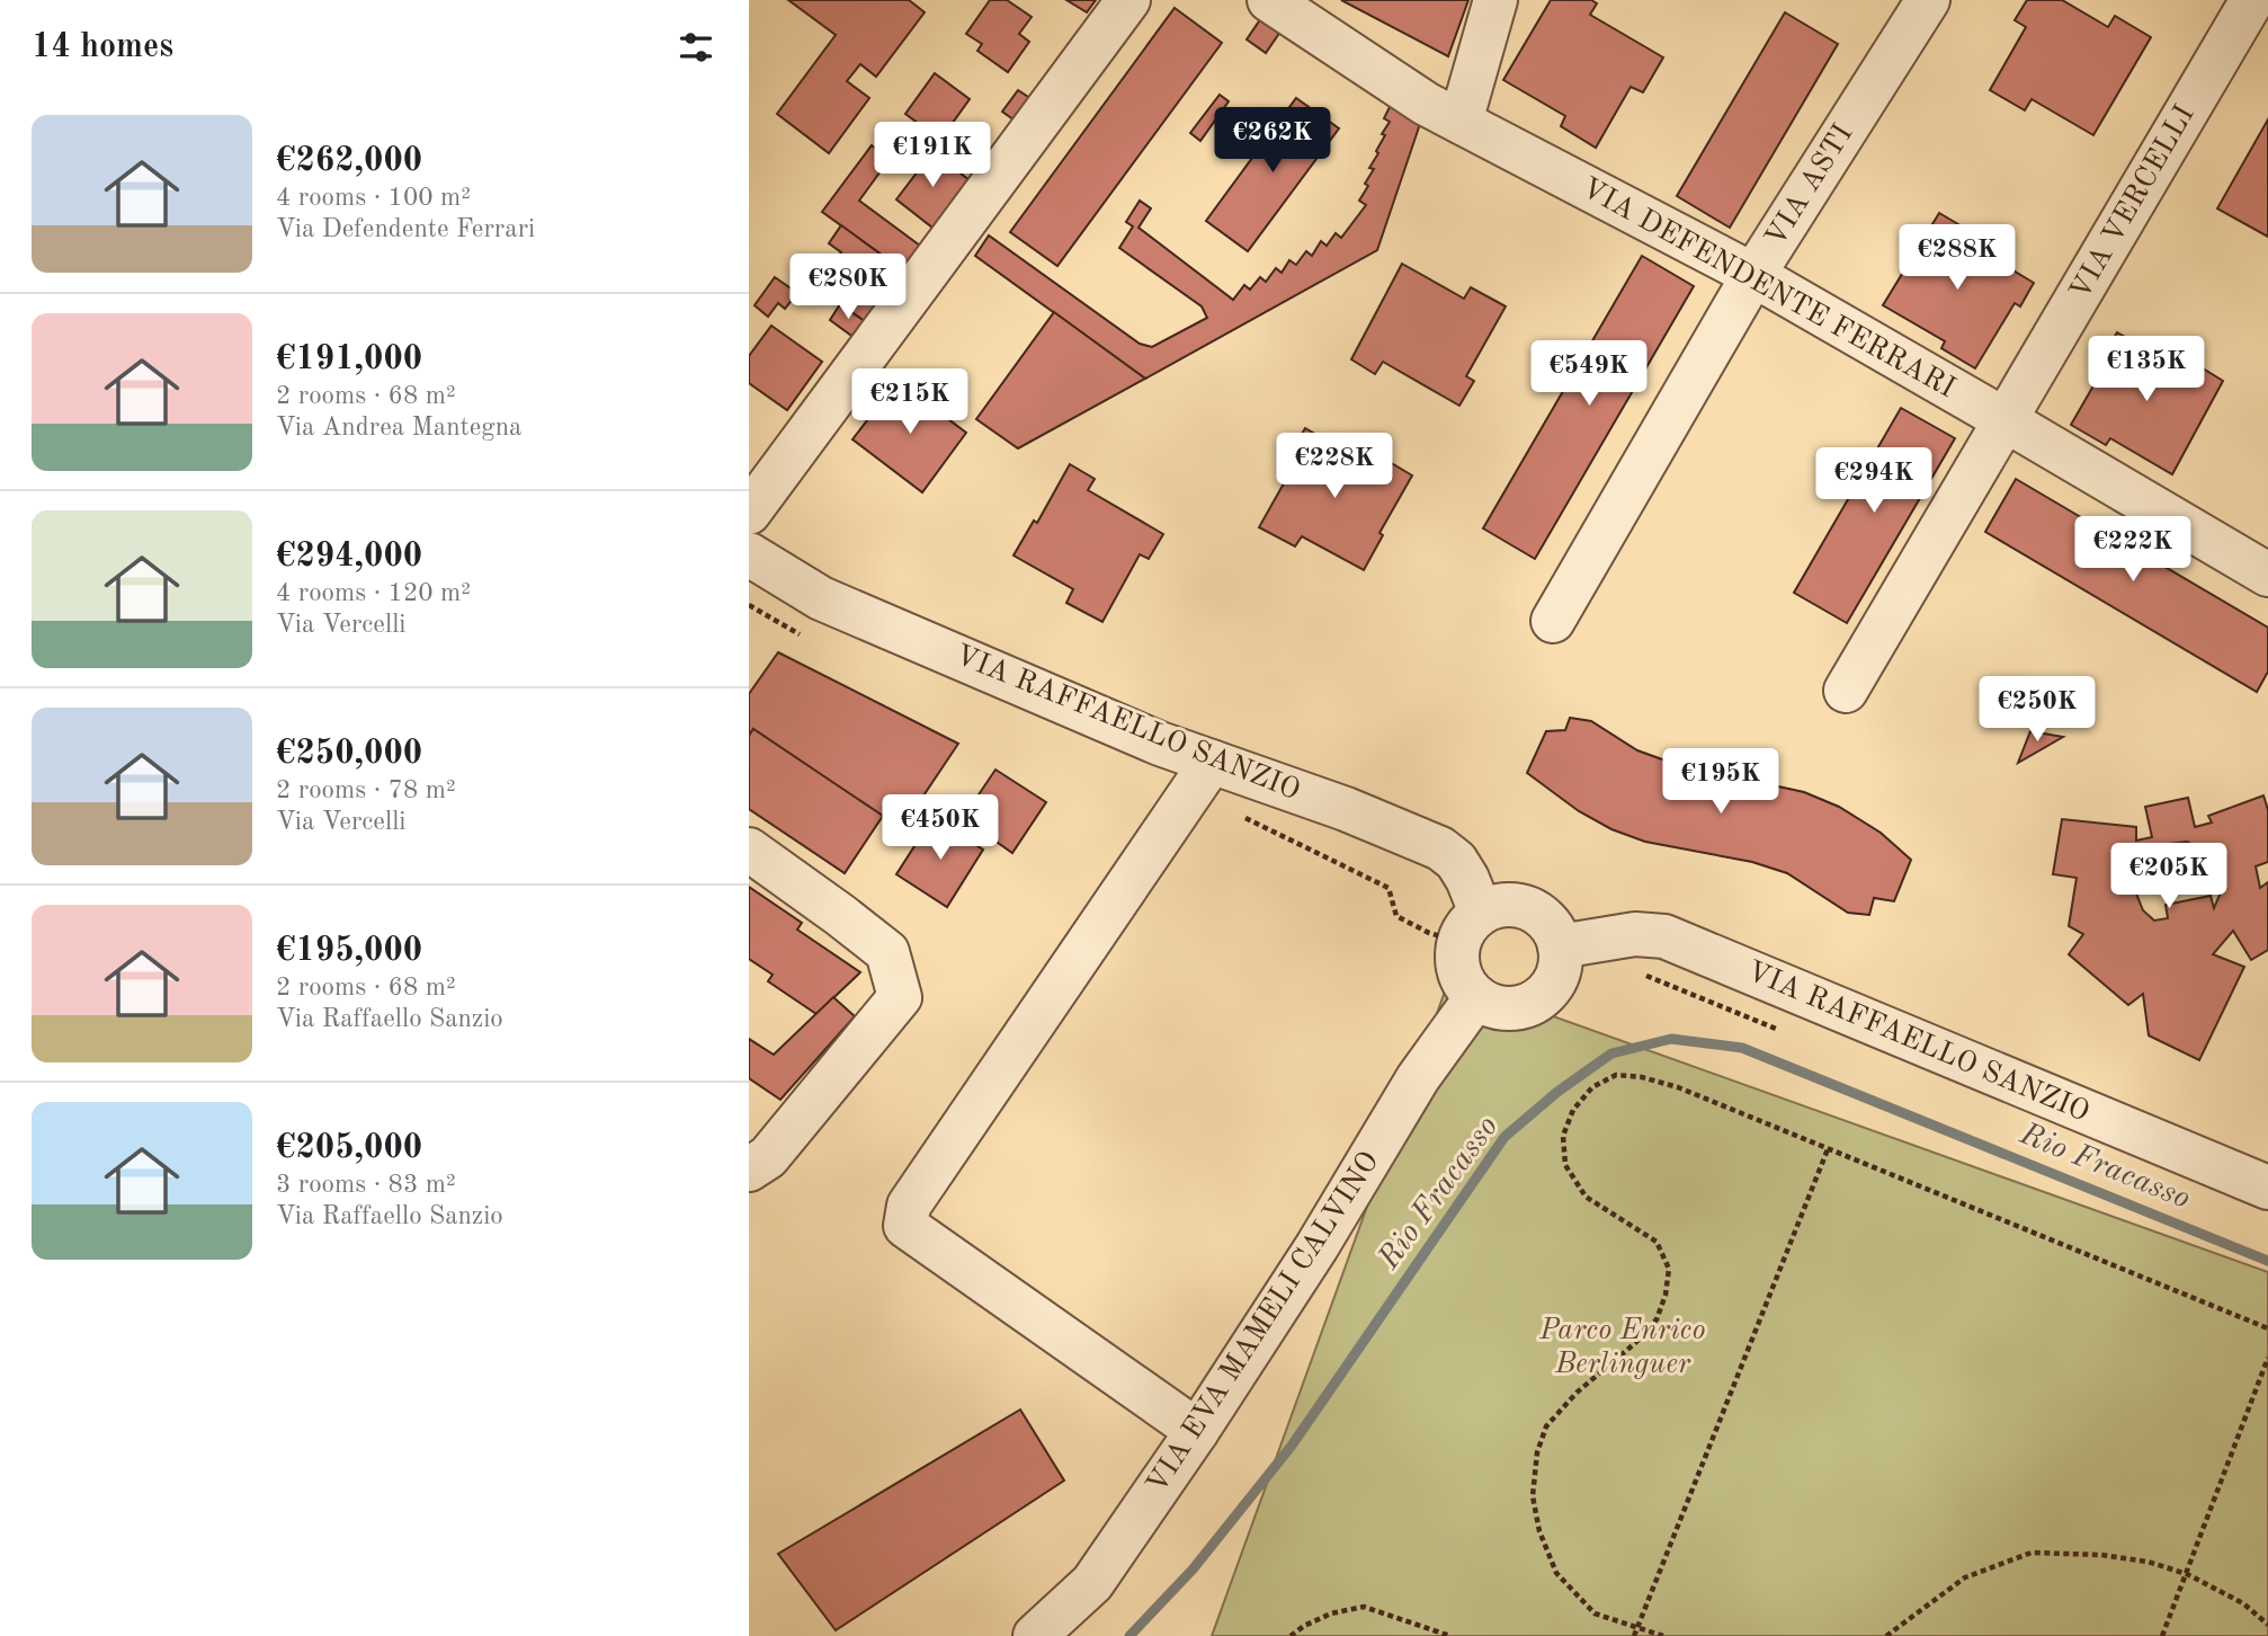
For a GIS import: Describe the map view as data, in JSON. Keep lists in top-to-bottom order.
{
  "streets": {
    "street": [
      "VIA ASTI",
      "VIA VERCELLI",
      "VIA DEFENDENTE FERRARI",
      "VIA RAFFAELLO SANZIO",
      "VIA EVA MAMELI CALVINO"
    ]
  },
  "crossings": [
    ["VIA ASTI", "VIA DEFENDENTE FERRARI"],
    ["VIA VERCELLI", "VIA DEFENDENTE FERRARI"],
    ["VIA RAFFAELLO SANZIO", "VIA EVA MAMELI CALVINO"]
  ],
  "water": ["Rio Fracasso"],
  "parks": ["Parco Enrico Berlinguer"],
  "page": {
    "heading": "14 homes",
    "list": [
      {
        "name": "€262,000",
        "note": "4 rooms · 100 m² · Via Defendente Ferrari"
      },
      {
        "name": "€191,000",
        "note": "2 rooms · 68 m² · Via Andrea Mantegna"
      },
      {
        "name": "€294,000",
        "note": "4 rooms · 120 m² · Via Vercelli"
      },
      {
        "name": "€250,000",
        "note": "2 rooms · 78 m² · Via Vercelli"
      },
      {
        "name": "€195,000",
        "note": "2 rooms · 68 m² · Via Raffaello Sanzio"
      },
      {
        "name": "€205,000",
        "note": "3 rooms · 83 m² · Via Raffaello Sanzio"
      }
    ],
    "price": [
      "€262K",
      "€191K",
      "€288K",
      "€280K",
      "€135K",
      "€549K",
      "€215K",
      "€228K",
      "€294K",
      "€222K",
      "€250K",
      "€195K",
      "€450K",
      "€205K"
    ]
  }
}
